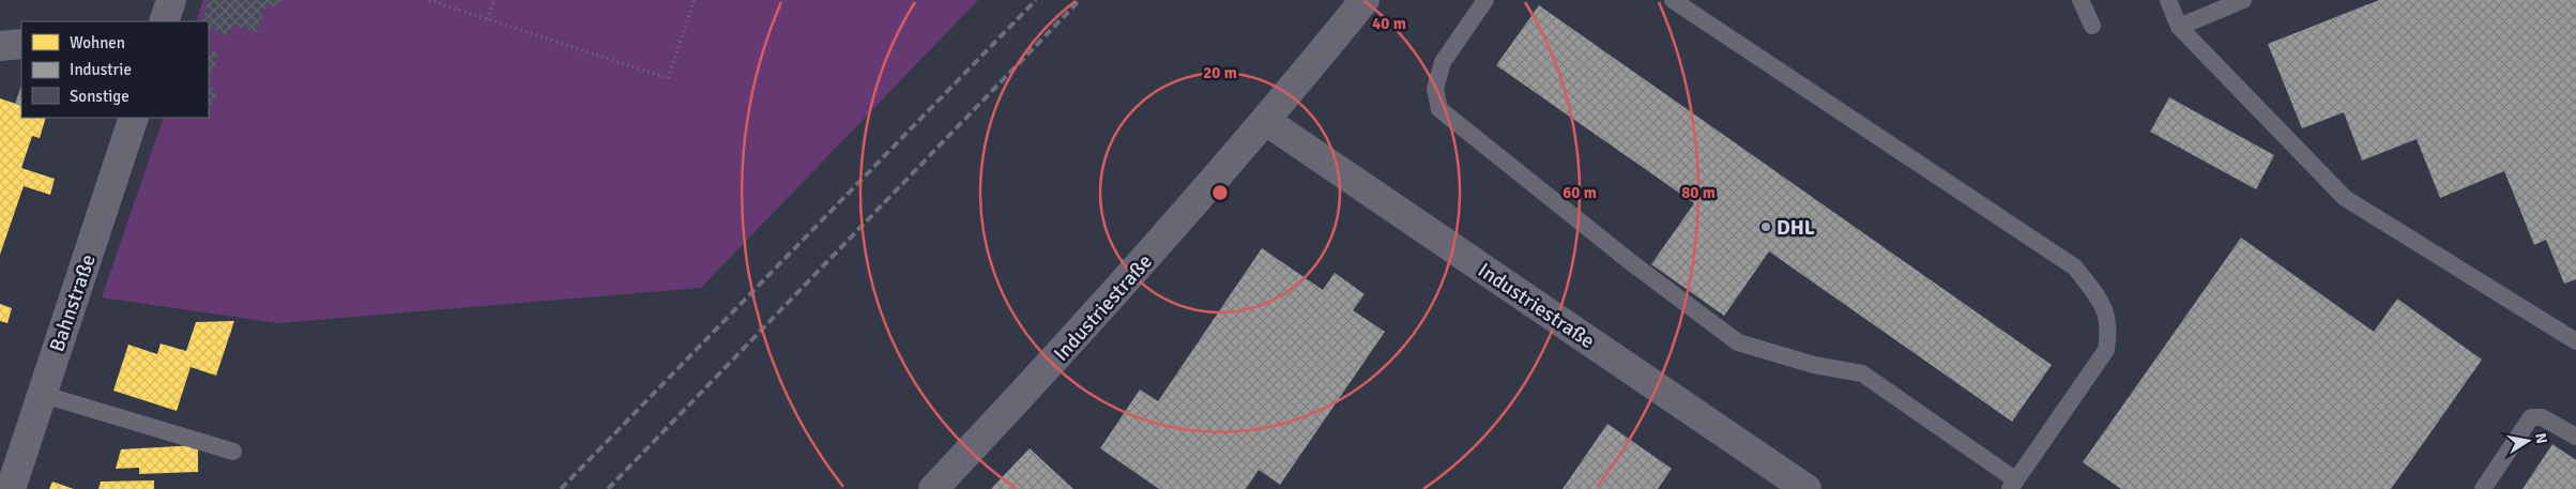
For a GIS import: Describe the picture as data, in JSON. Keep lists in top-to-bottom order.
{
  "streets": {
    "street": ["Bahnstraße", "Industriestraße"]
  },
  "places": ["DHL"],
  "legend": ["Wohnen", "Industrie", "Sonstige"],
  "north": "right",
  "rings": [
    "40 m",
    "20 m",
    "60 m",
    "80 m"
  ]
}
